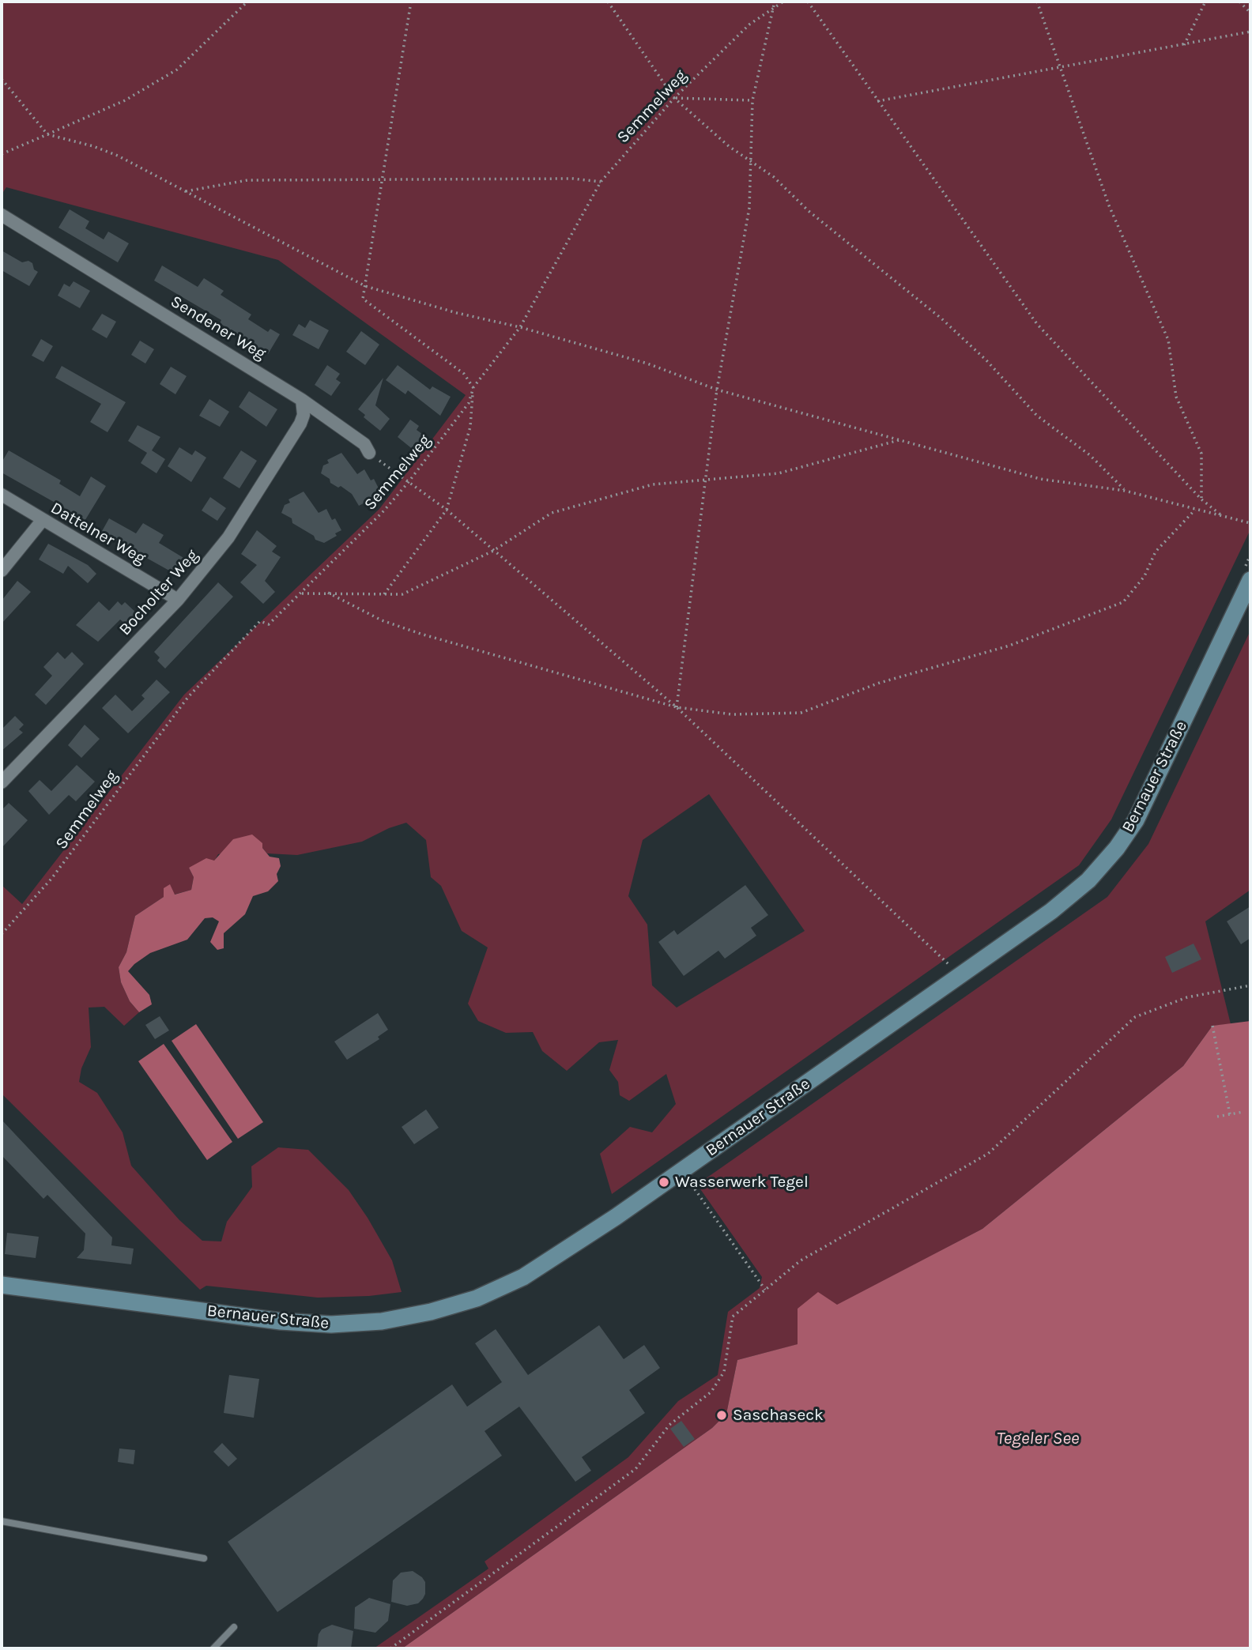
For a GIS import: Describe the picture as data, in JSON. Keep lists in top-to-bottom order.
{
  "streets": {
    "main road": ["Bernauer Straße"],
    "street": ["Sendener Weg", "Dattelner Weg", "Bocholter Weg"],
    "path": ["Semmelweg"]
  },
  "crossings": [
    ["Sendener Weg", "Bocholter Weg"],
    ["Dattelner Weg", "Bocholter Weg"]
  ],
  "water": ["Tegeler See"],
  "places": ["Wasserwerk Tegel", "Saschaseck"]
}
